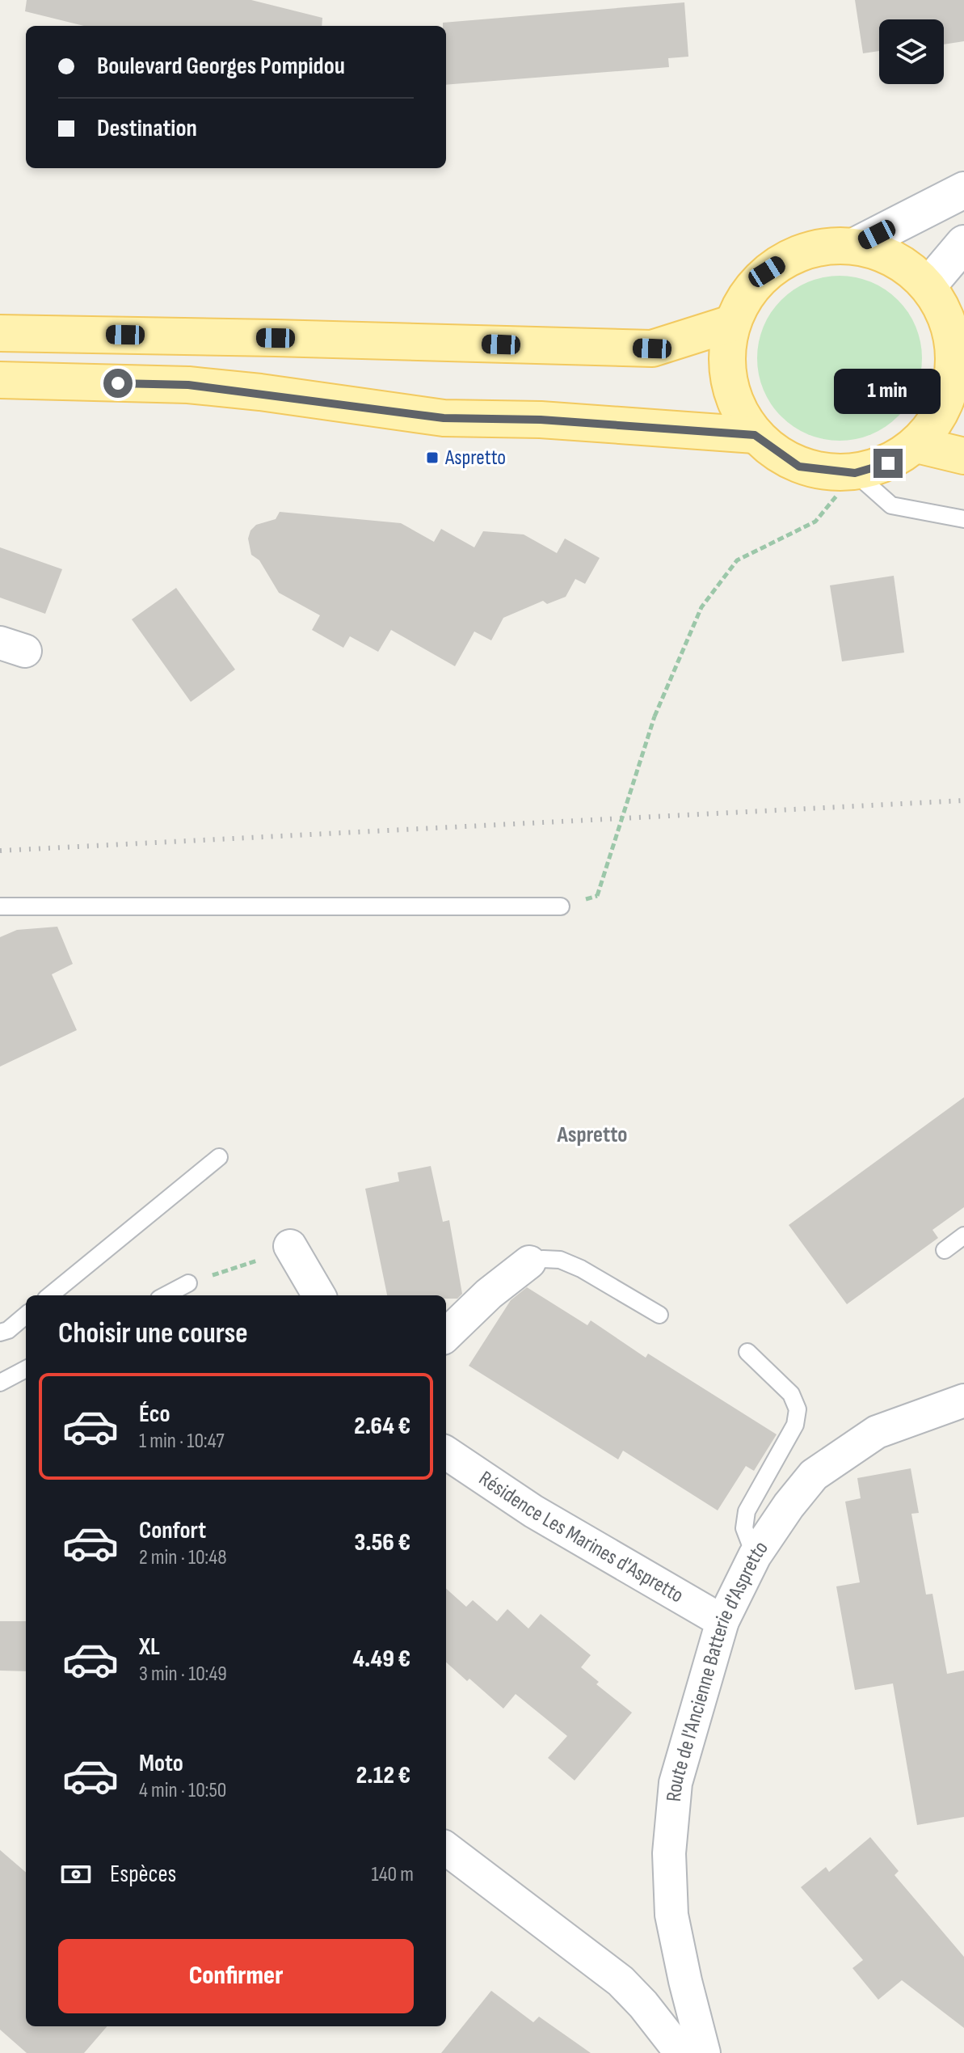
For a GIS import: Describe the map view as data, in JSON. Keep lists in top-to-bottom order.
{
  "streets": {
    "street": ["Résidence Les Marines d'Aspretto", "Route de l'Ancienne Batterie d'Aspretto"]
  },
  "crossings": [
    ["Résidence Les Marines d'Aspretto", "Route de l'Ancienne Batterie d'Aspretto"]
  ],
  "districts": ["Aspretto"],
  "places": {
    "transit": ["Aspretto"]
  },
  "page": {
    "banner": ["Boulevard Georges Pompidou", "Destination"],
    "bubble": "1 min",
    "heading": "Choisir une course",
    "list": [
      {
        "name": "Éco",
        "note": "1 min · 10:47",
        "value": "2.64 €"
      },
      {
        "name": "Confort",
        "note": "2 min · 10:48",
        "value": "3.56 €"
      },
      {
        "name": "XL",
        "note": "3 min · 10:49",
        "value": "4.49 €"
      },
      {
        "name": "Moto",
        "note": "4 min · 10:50",
        "value": "2.12 €"
      }
    ],
    "pay": ["Espèces", "140 m"],
    "buttons": "Confirmer"
  }
}
